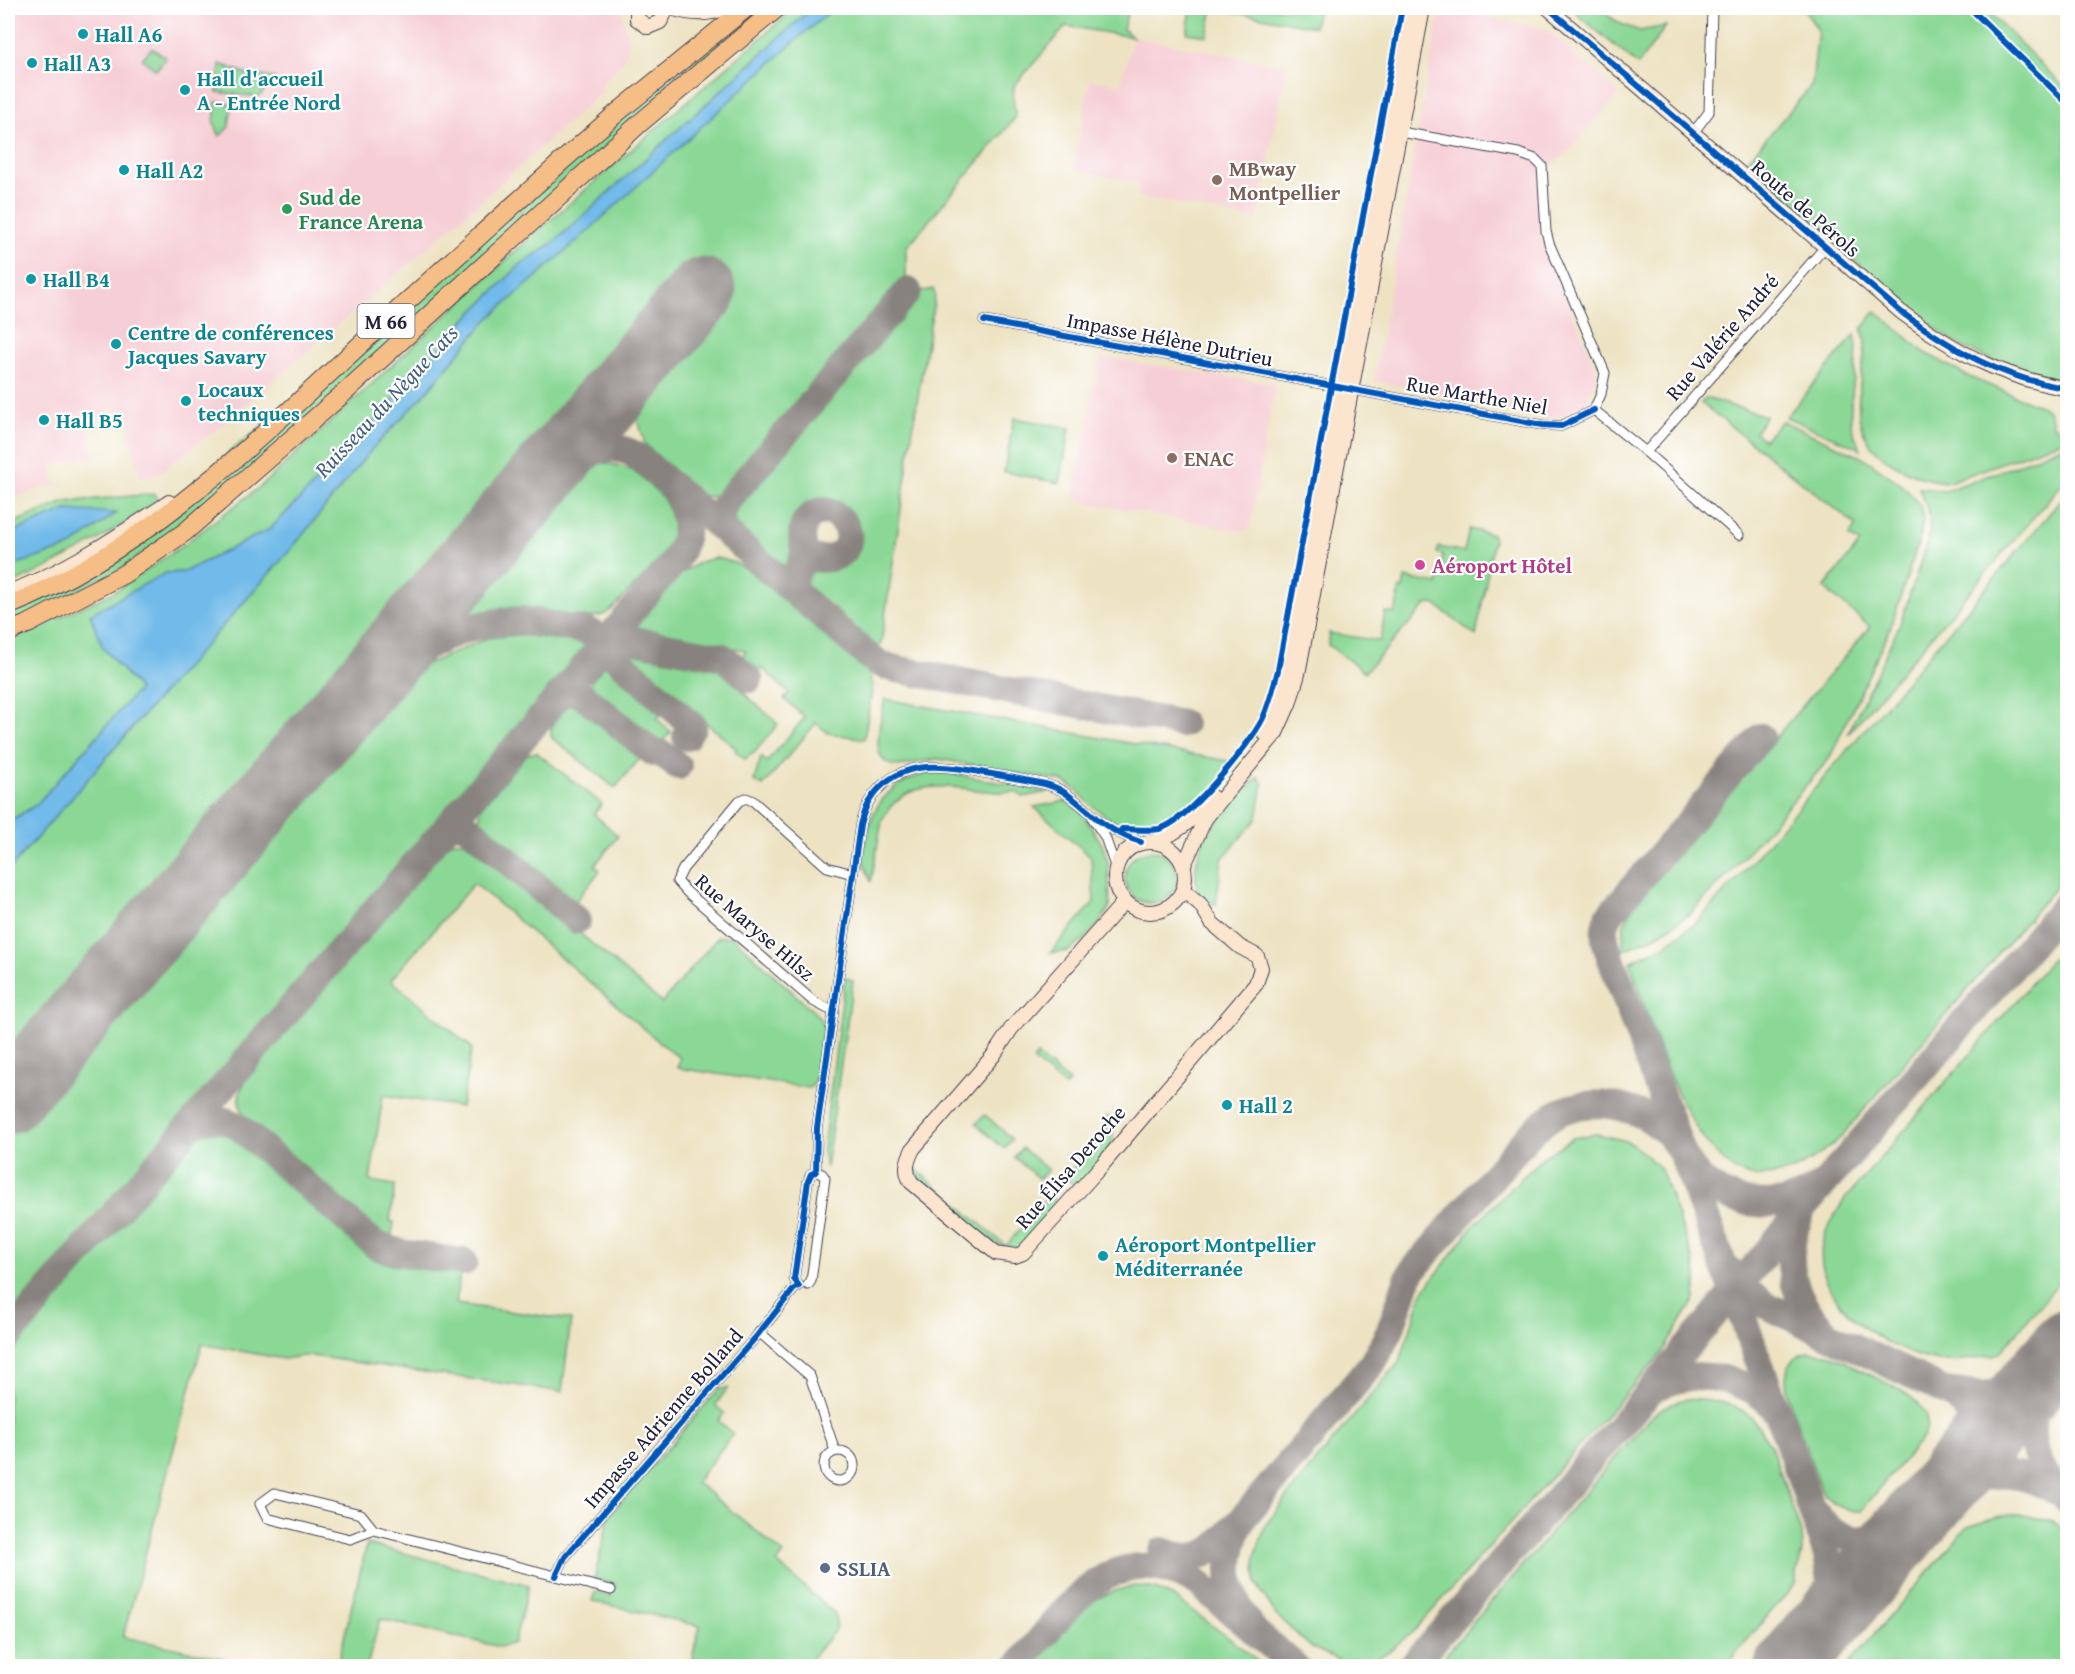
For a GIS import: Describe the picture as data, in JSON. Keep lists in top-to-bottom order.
{
  "streets": {
    "highway": ["M 66"],
    "street": [
      "Route de Pérols",
      "Rue Valérie André",
      "Impasse Hélène Dutrieu",
      "Rue Marthe Niel",
      "Rue Maryse Hilsz",
      "Rue Élisa Deroche",
      "Impasse Adrienne Bolland"
    ]
  },
  "crossings": [
    ["Route de Pérols", "Rue Valérie André"],
    ["Impasse Hélène Dutrieu", "Rue Marthe Niel"]
  ],
  "water": ["Ruisseau du Nègue Cats"],
  "places": [
    "Hall A6",
    "Hall A3",
    "Hall d'accueil A - Entrée Nord",
    "Hall A2",
    "MBway Montpellier",
    "Sud de France Arena",
    "Hall B4",
    "Centre de conférences Jacques Savary",
    "Locaux techniques",
    "Hall B5",
    "ENAC",
    "Aéroport Hôtel",
    "Hall 2",
    "Aéroport Montpellier Méditerranée",
    "SSLIA"
  ]
}
